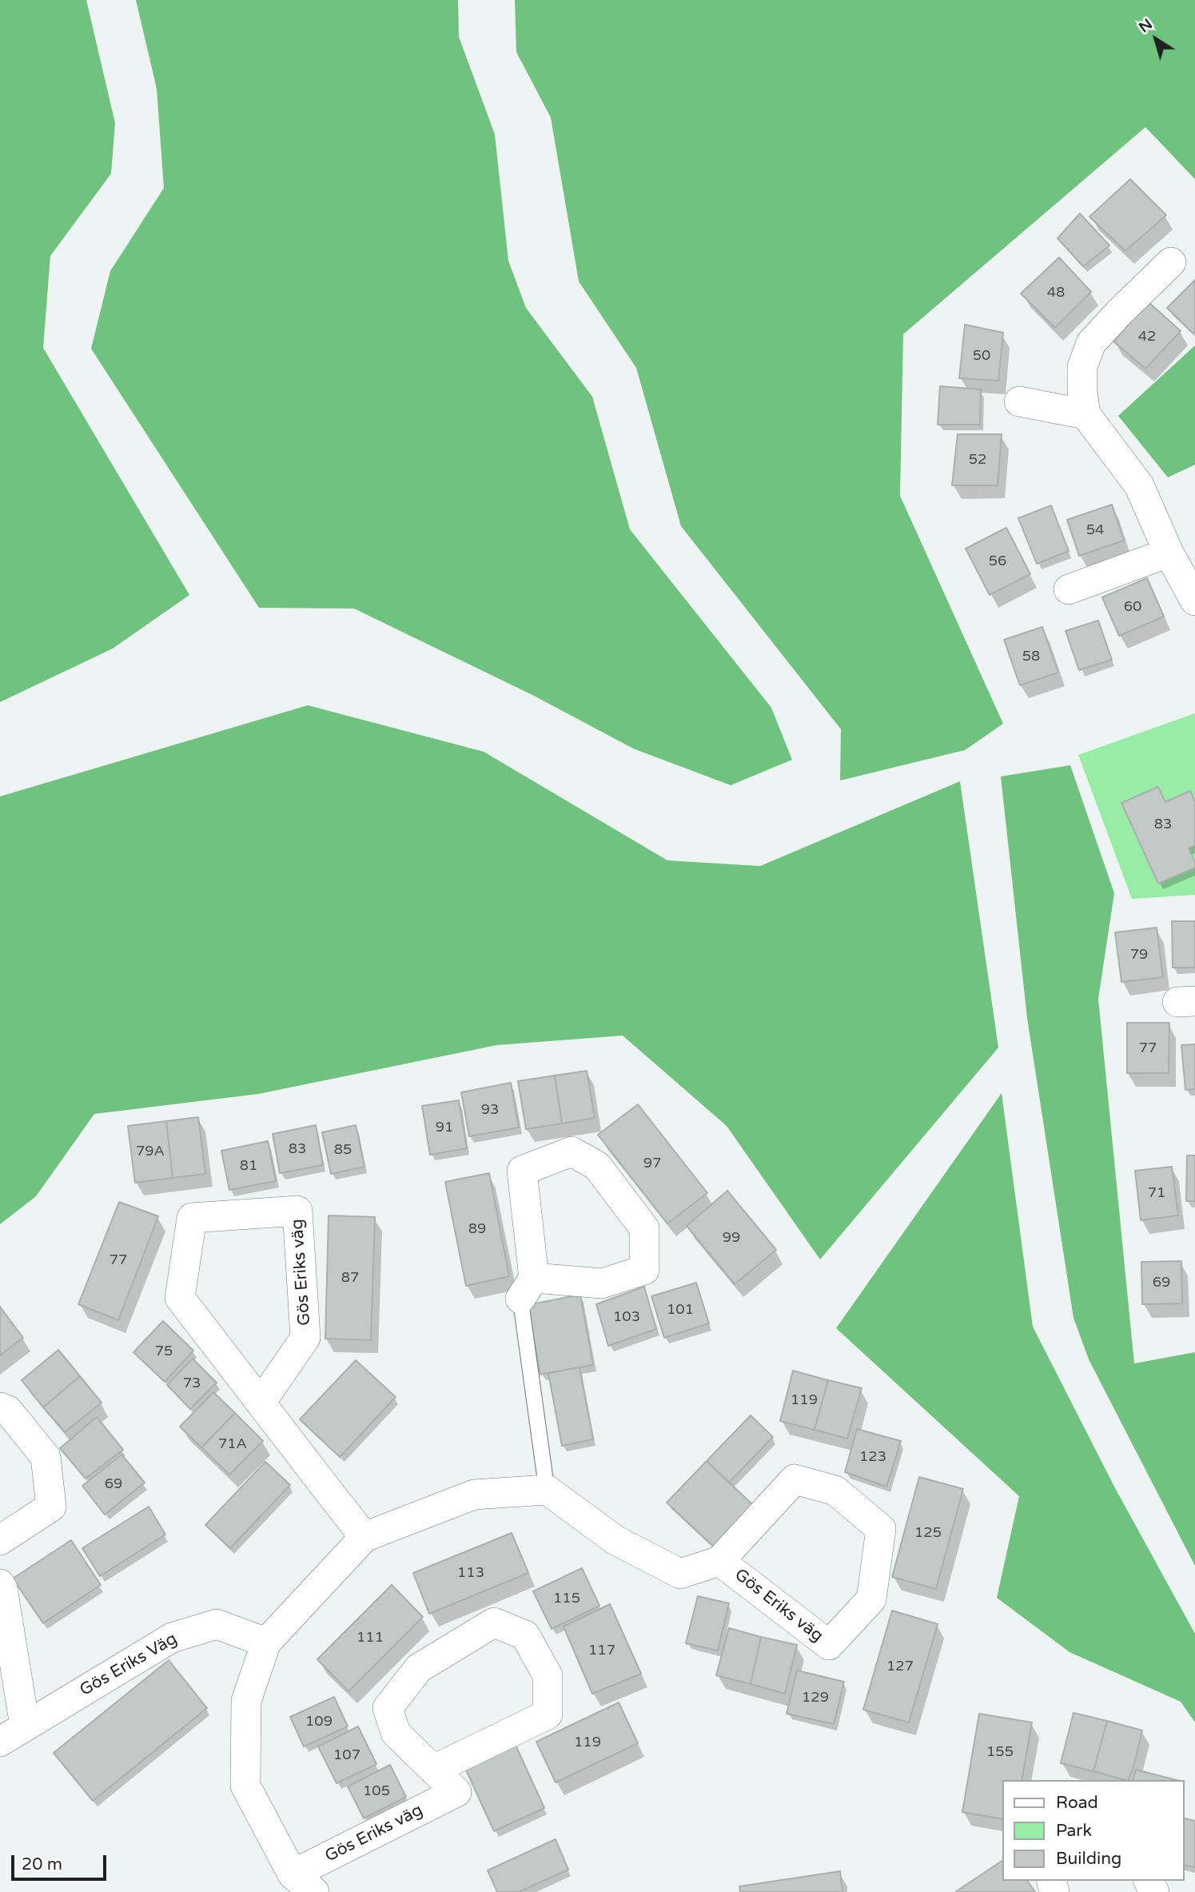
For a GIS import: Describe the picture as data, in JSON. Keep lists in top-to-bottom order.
{
  "streets": {
    "street": ["Gös Eriks väg", "Gös Eriks Väg"]
  },
  "crossings": [
    ["Gös Eriks väg", "Gös Eriks Väg"]
  ],
  "house_numbers": [
    "48",
    "42",
    "50",
    "52",
    "54",
    "56",
    "60",
    "58",
    "83",
    "79",
    "77",
    "93",
    "91",
    "83",
    "85",
    "79A",
    "97",
    "81",
    "71",
    "89",
    "99",
    "77",
    "87",
    "69",
    "101",
    "103",
    "75",
    "73",
    "119",
    "71A",
    "123",
    "69",
    "125",
    "113",
    "115",
    "111",
    "117",
    "127",
    "129",
    "109",
    "119",
    "155",
    "107",
    "105"
  ],
  "legend": ["Road", "Park", "Building"],
  "scale_bar": "20 m",
  "north": "top left"
}
